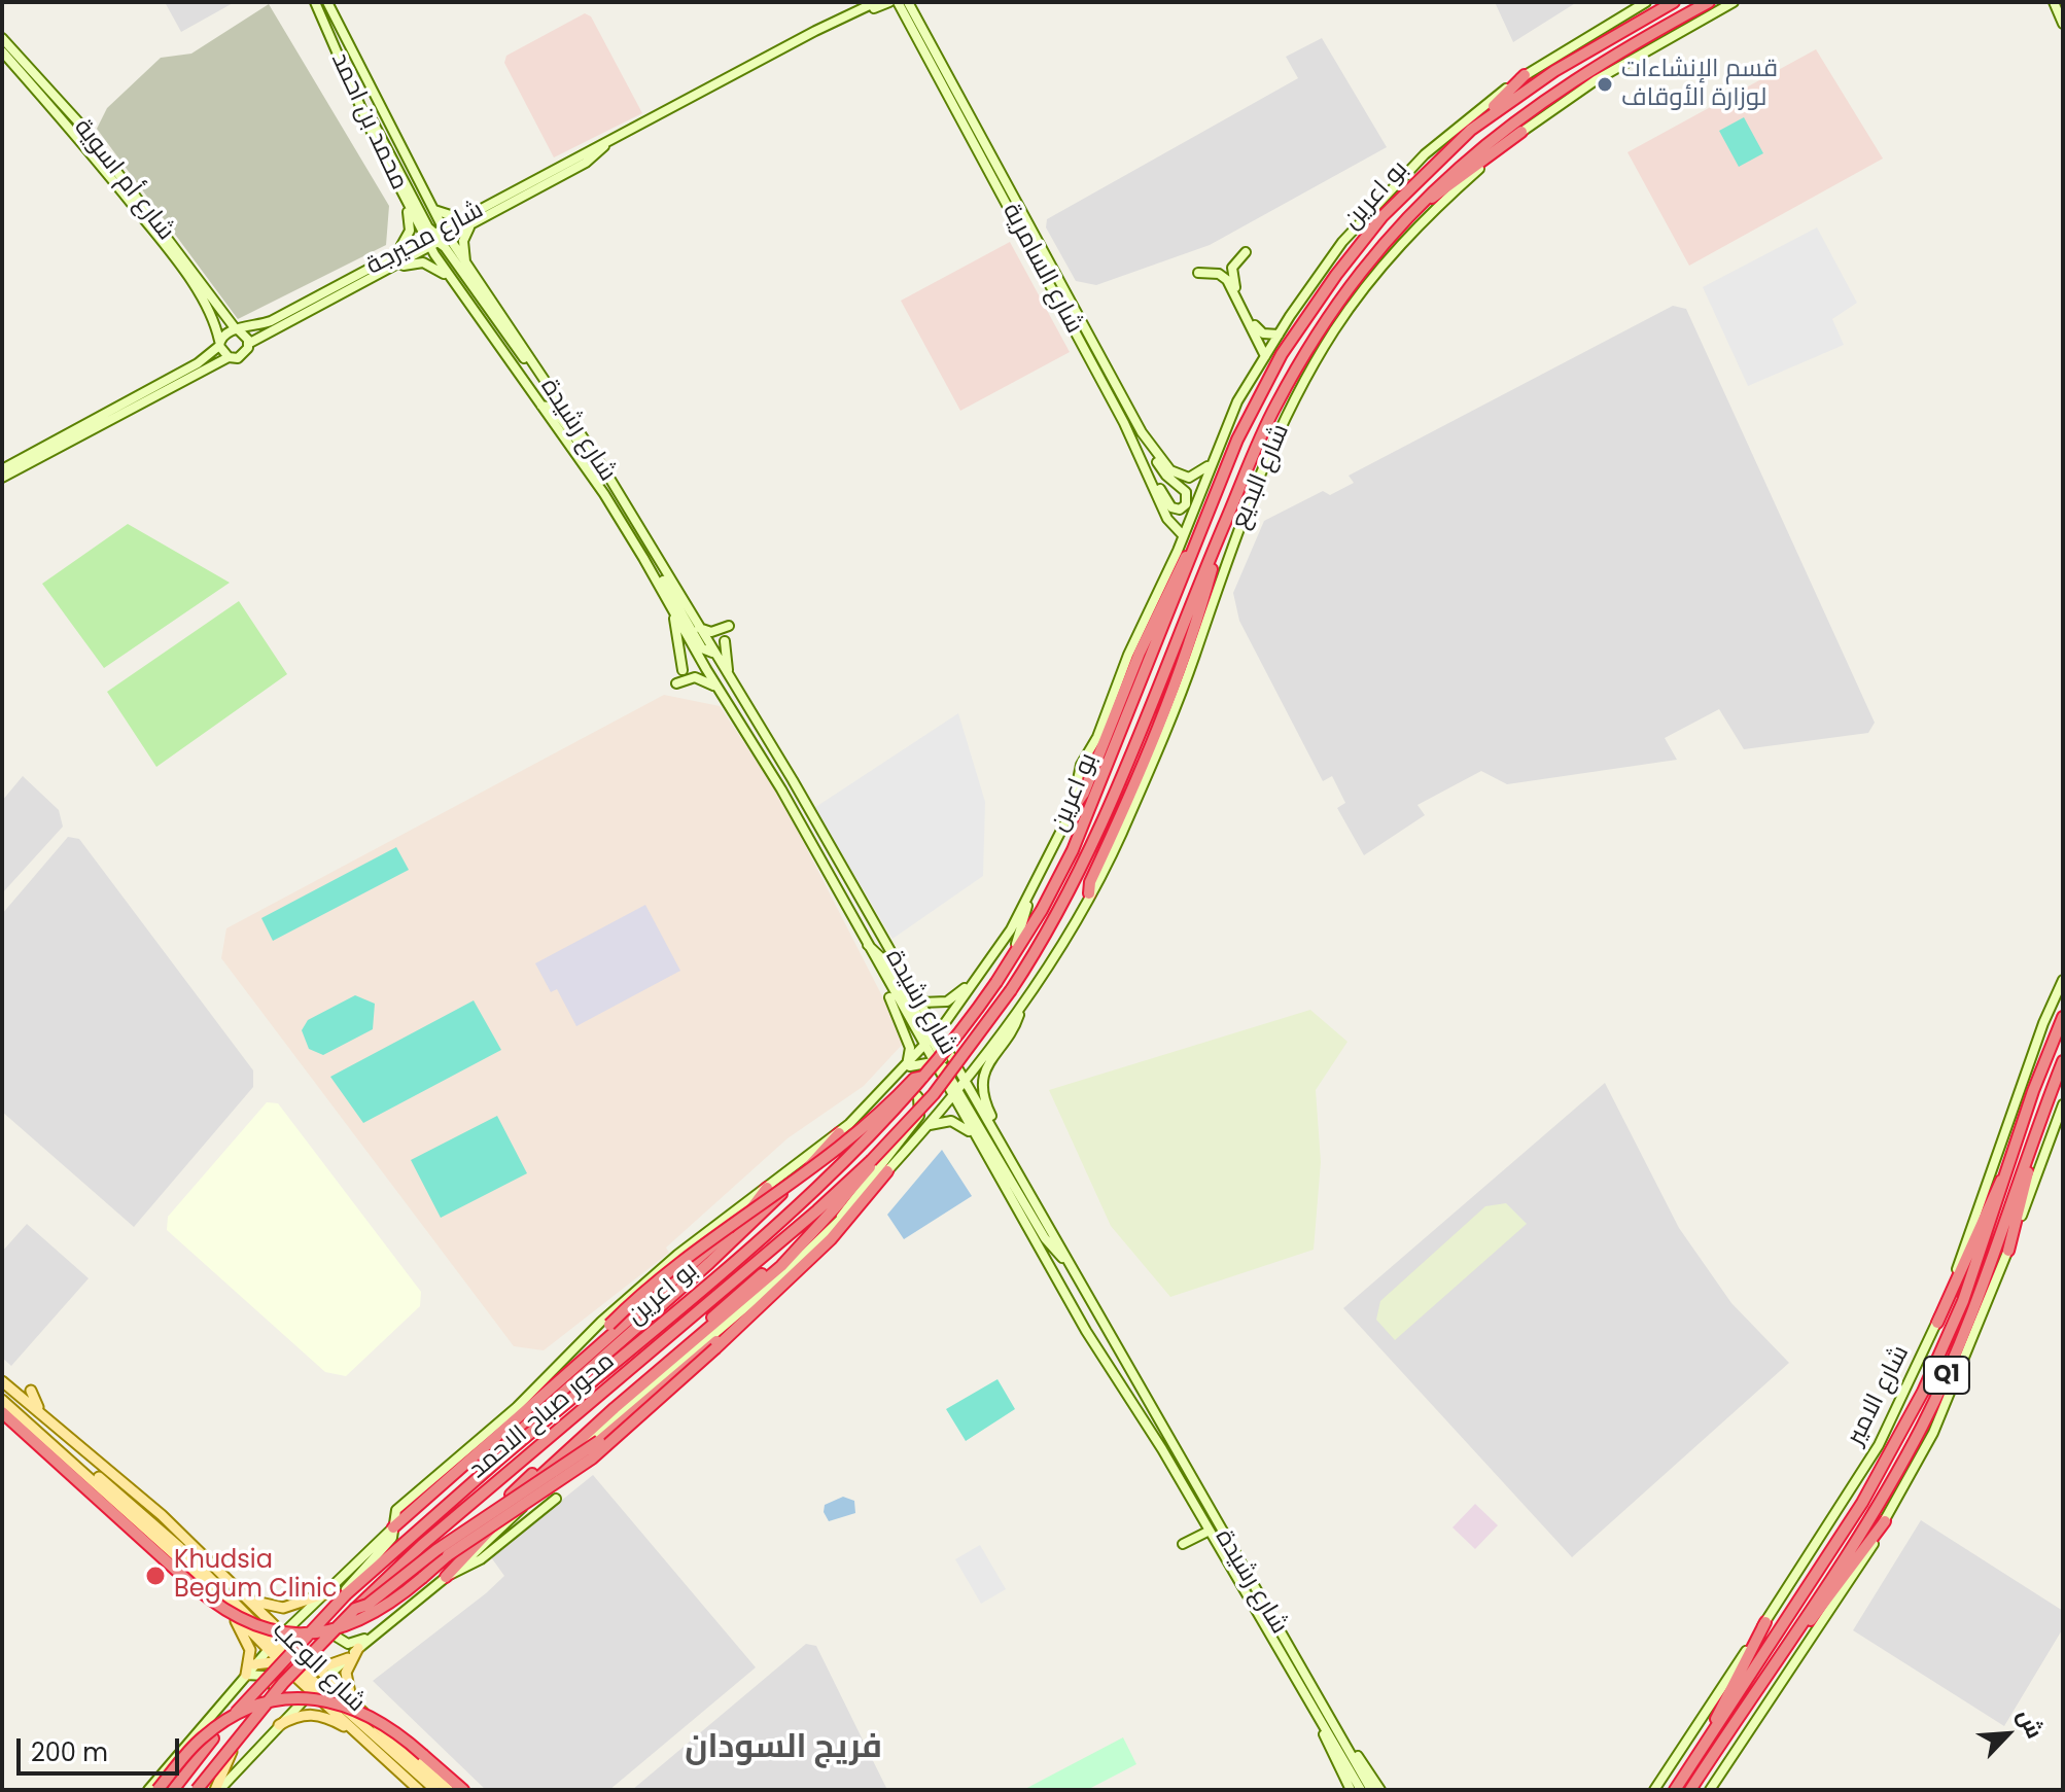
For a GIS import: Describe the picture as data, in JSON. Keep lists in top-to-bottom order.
{
  "streets": {
    "highway": [
      "بو اعرين",
      "Q1",
      "شارع الامير",
      "محور صباح الاحمد"
    ],
    "main road": [
      "محمد بن احمد",
      "شارع أم اسوية",
      "شارع محيرجة",
      "شارع السامرية",
      "شارع رشيدة",
      "شارع البديع",
      "شارع الوعب"
    ]
  },
  "crossings": [
    ["محمد بن احمد", "شارع محيرجة"],
    ["محمد بن احمد", "شارع رشيدة"],
    ["شارع أم اسوية", "شارع محيرجة"],
    ["بو اعرين", "شارع رشيدة"],
    ["بو اعرين", "شارع البديع"],
    ["بو اعرين", "محور صباح الاحمد"],
    ["شارع محيرجة", "شارع رشيدة"],
    ["شارع السامرية", "شارع البديع"],
    ["شارع رشيدة", "شارع البديع"]
  ],
  "districts": ["فريج السودان"],
  "places": ["قسم الإنشاءات لوزارة الأوقاف", "Khudsia Begum Clinic"],
  "scale_bar": "200 m",
  "north": "top right"
}
